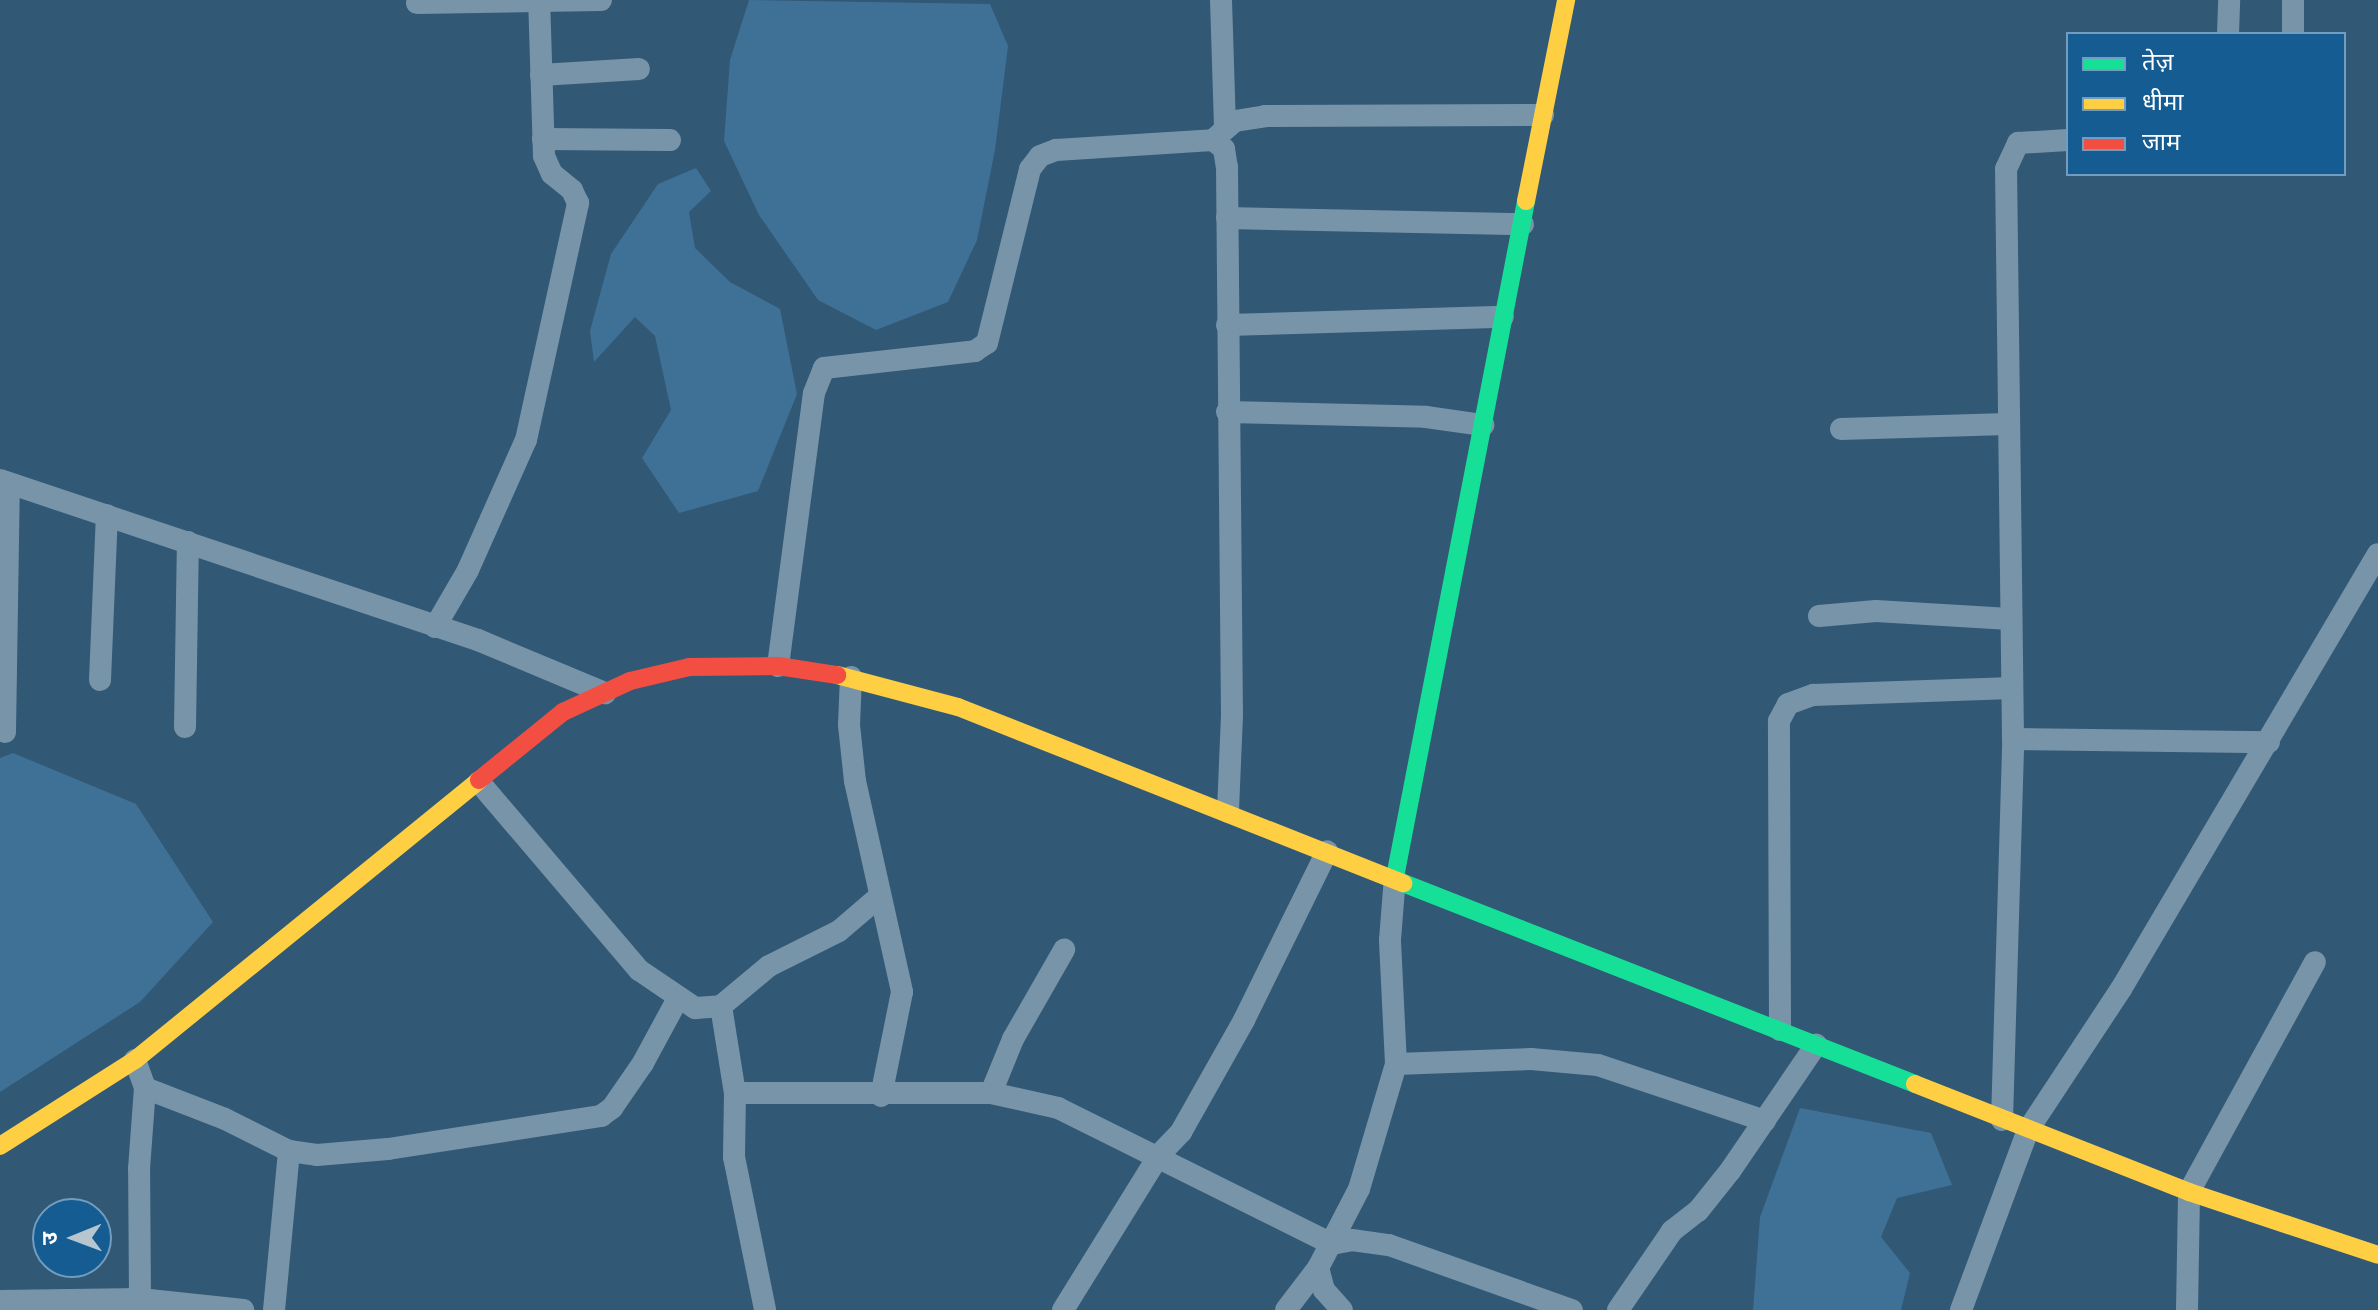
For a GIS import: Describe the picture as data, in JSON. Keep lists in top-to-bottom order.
{
  "legend": ["तेज़", "धीमा", "जाम"],
  "north": "left"
}
